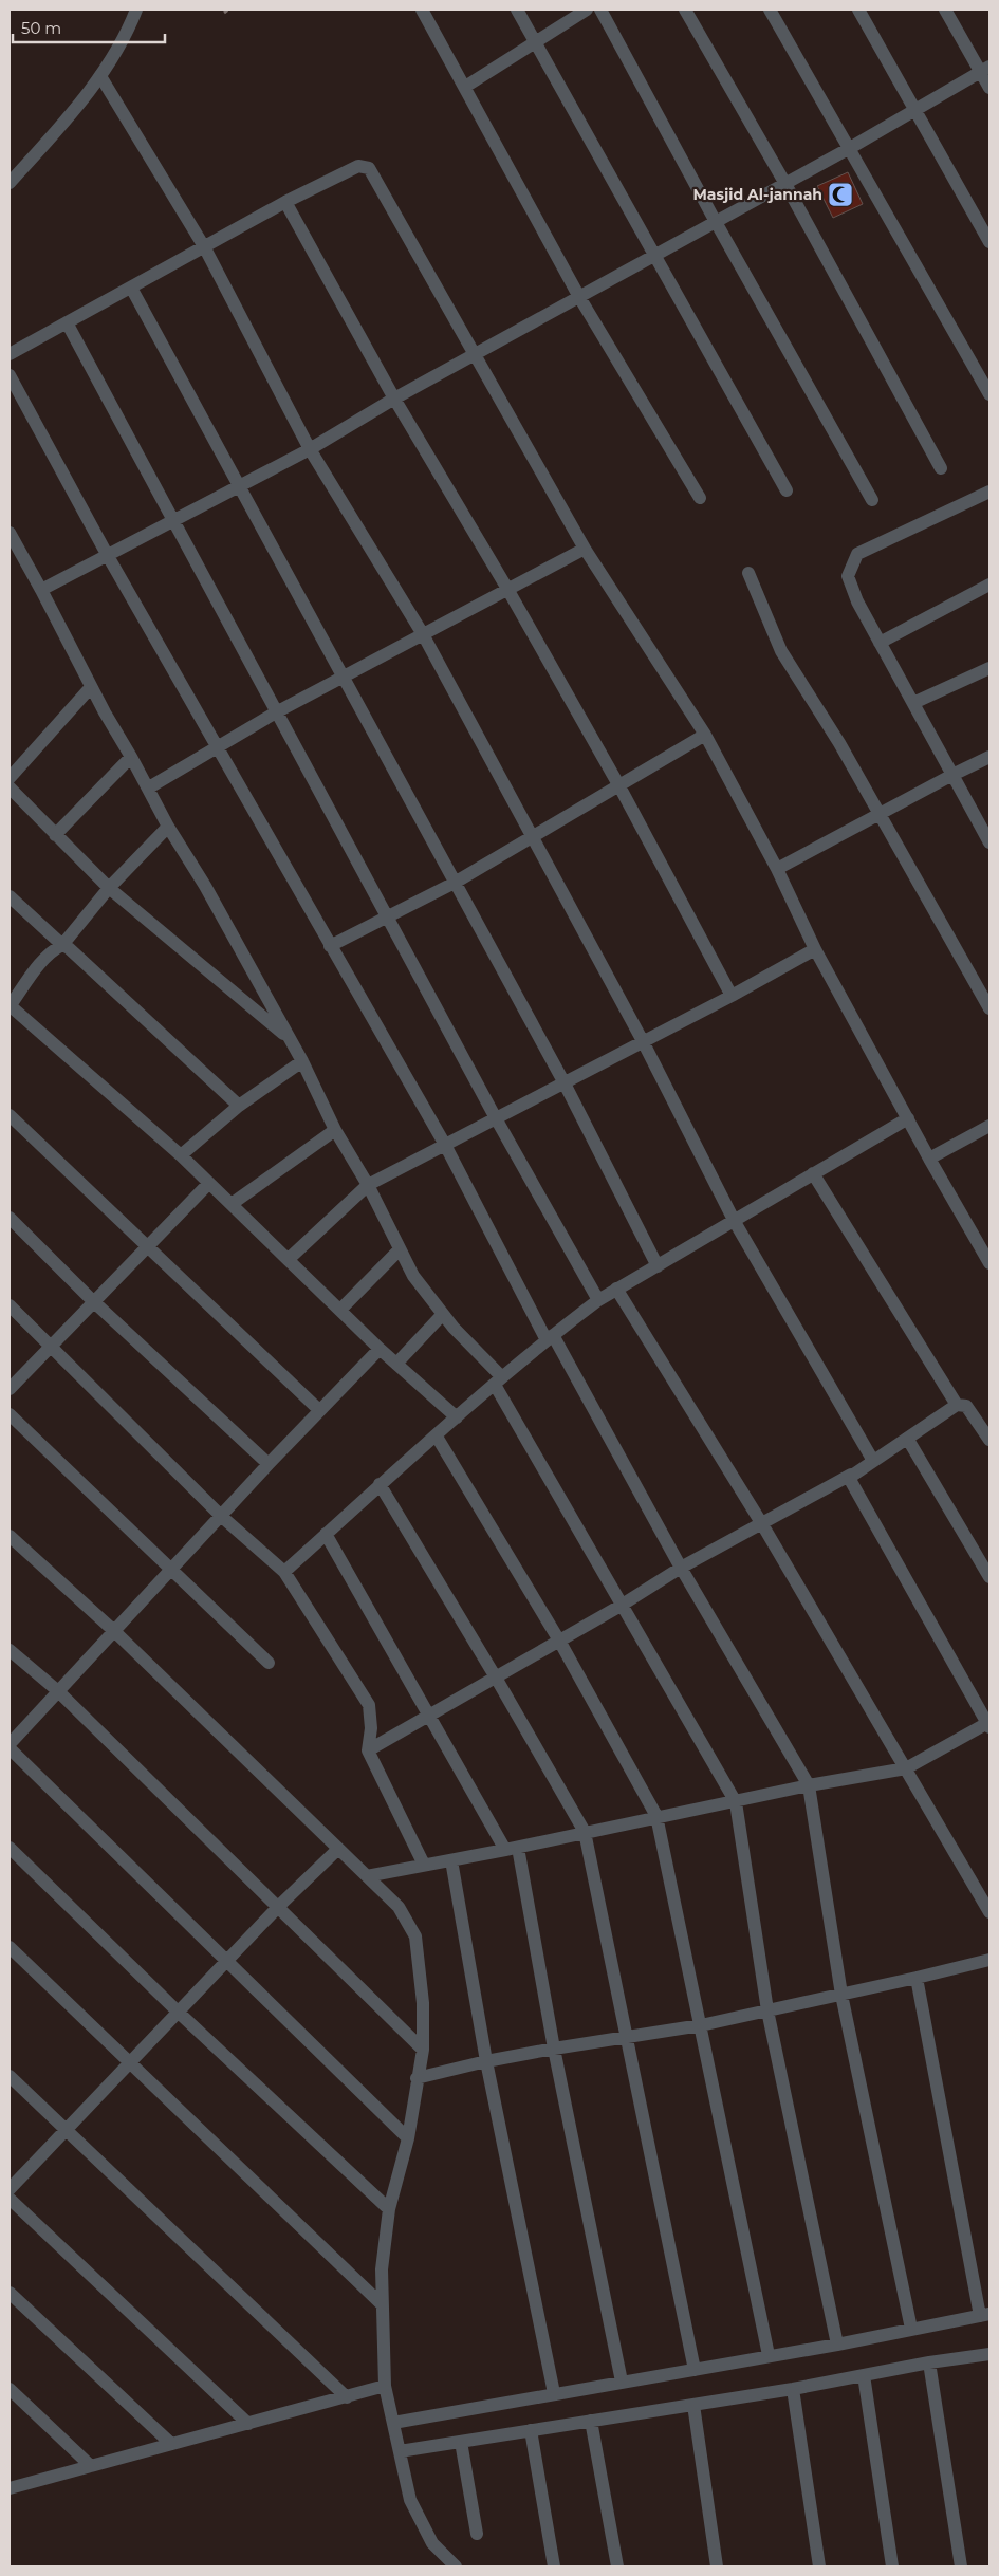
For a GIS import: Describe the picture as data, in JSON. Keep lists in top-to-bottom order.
{
  "places": {
    "mosque": ["Masjid Al-jannah"]
  },
  "scale_bar": "50 m"
}
